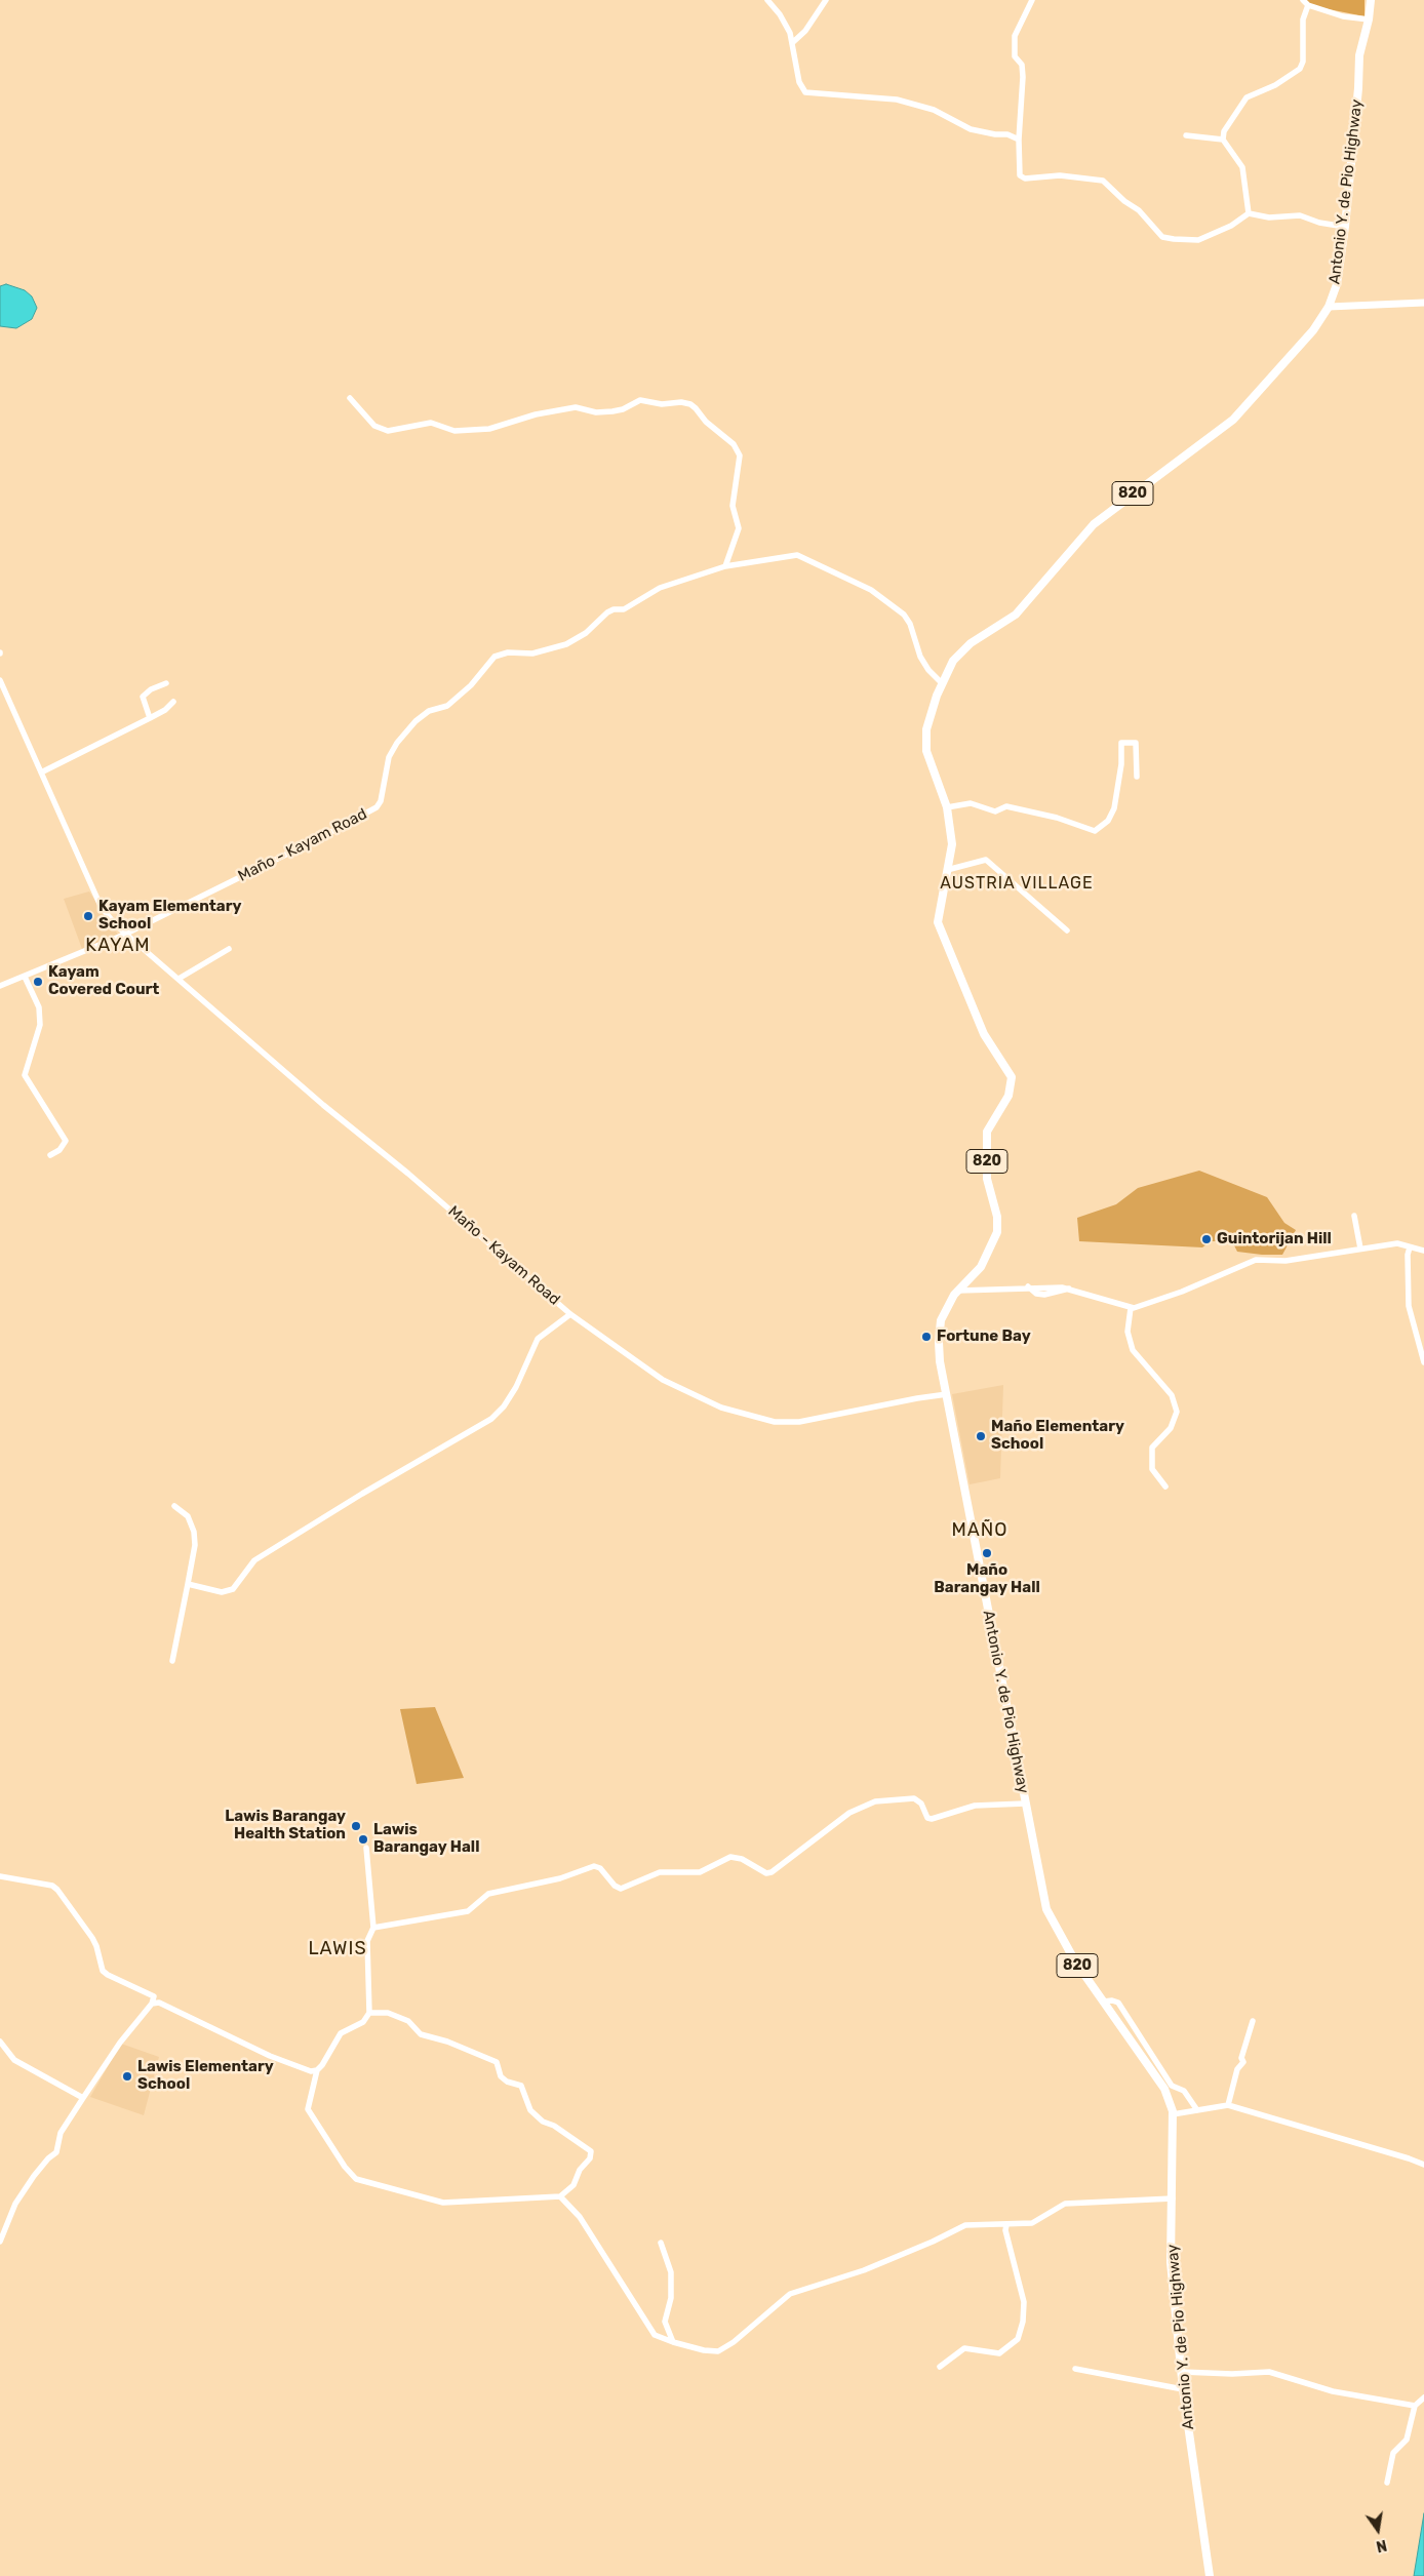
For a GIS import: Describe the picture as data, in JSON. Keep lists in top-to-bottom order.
{
  "streets": {
    "highway": ["Antonio Y. de Pio Highway", "820"],
    "street": ["Maño - Kayam Road"]
  },
  "crossings": [
    ["Antonio Y. de Pio Highway", "Maño - Kayam Road"]
  ],
  "districts": [
    "AUSTRIA VILLAGE",
    "KAYAM",
    "MAÑO",
    "LAWIS"
  ],
  "places": [
    "Kayam Elementary School",
    "Kayam Covered Court",
    "Guintorijan Hill",
    "Fortune Bay",
    "Maño Elementary School",
    "Maño Barangay Hall",
    "Lawis Barangay Health Station",
    "Lawis Barangay Hall",
    "Lawis Elementary School"
  ],
  "north": "bottom"
}
